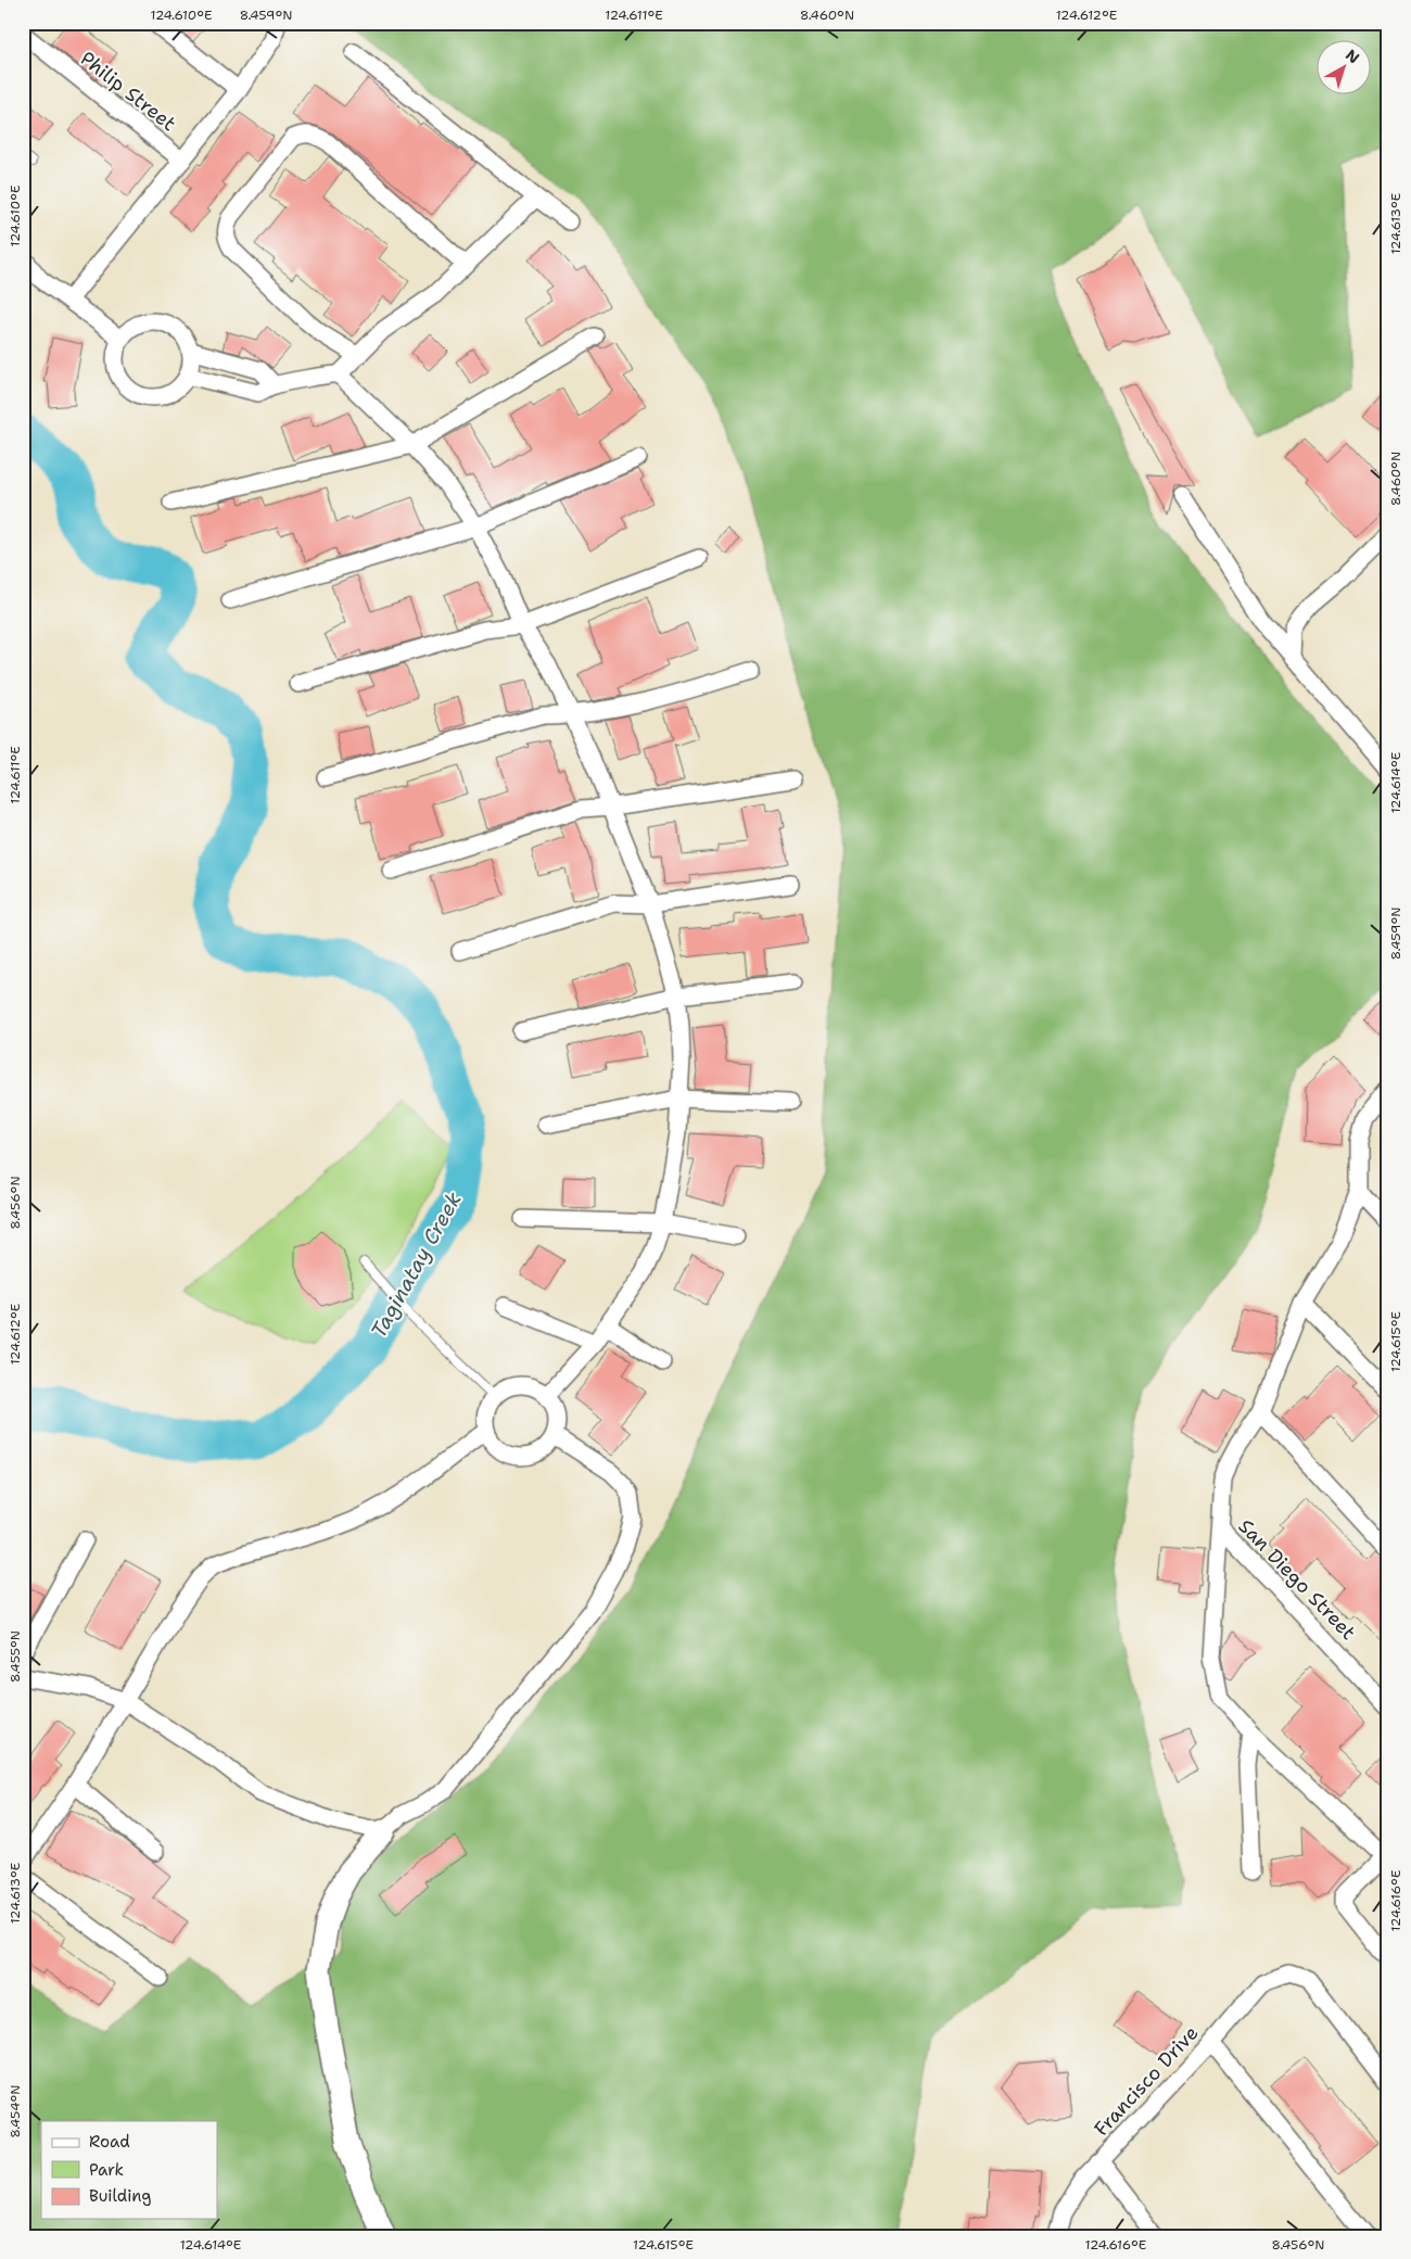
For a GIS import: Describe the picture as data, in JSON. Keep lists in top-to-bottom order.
{
  "streets": {
    "street": ["Philip Street", "San Diego Street", "Francisco Drive"]
  },
  "water": ["Taginatay Creek"],
  "legend": ["Road", "Park", "Building"],
  "north": "top right",
  "coordinates": [
    "124.610°E",
    "8.459°N",
    "124.611°E",
    "8.460°N",
    "124.612°E",
    "124.613°E",
    "124.614°E",
    "8.456°N",
    "124.615°E",
    "8.455°N",
    "124.616°E",
    "8.454°N"
  ]
}
